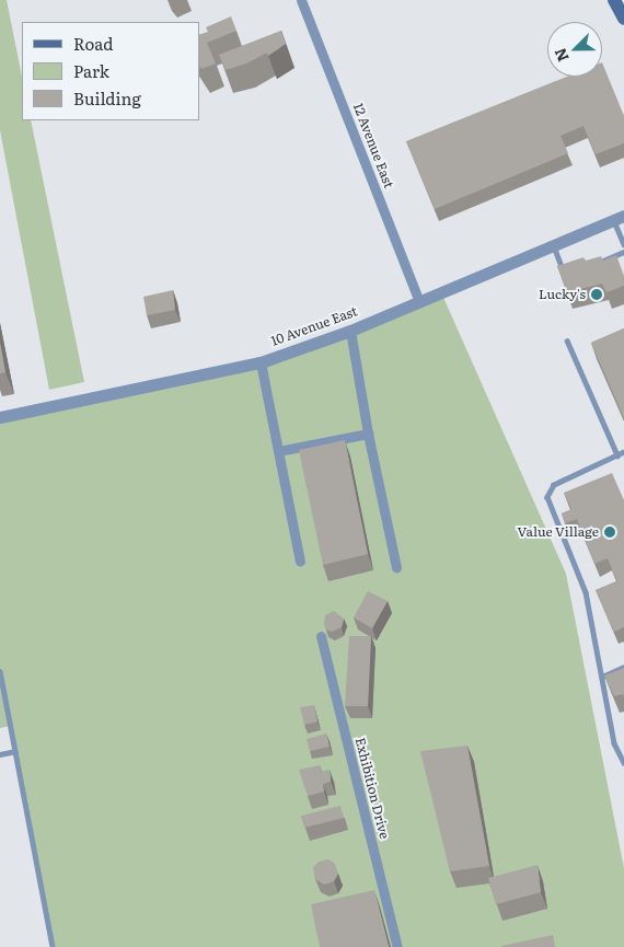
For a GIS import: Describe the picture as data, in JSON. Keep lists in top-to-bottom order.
{
  "streets": {
    "street": ["12 Avenue East", "10 Avenue East", "Exhibition Drive"]
  },
  "crossings": [
    ["12 Avenue East", "10 Avenue East"]
  ],
  "places": ["Lucky's", "Value Village"],
  "legend": ["Road", "Park", "Building"],
  "north": "bottom left"
}
